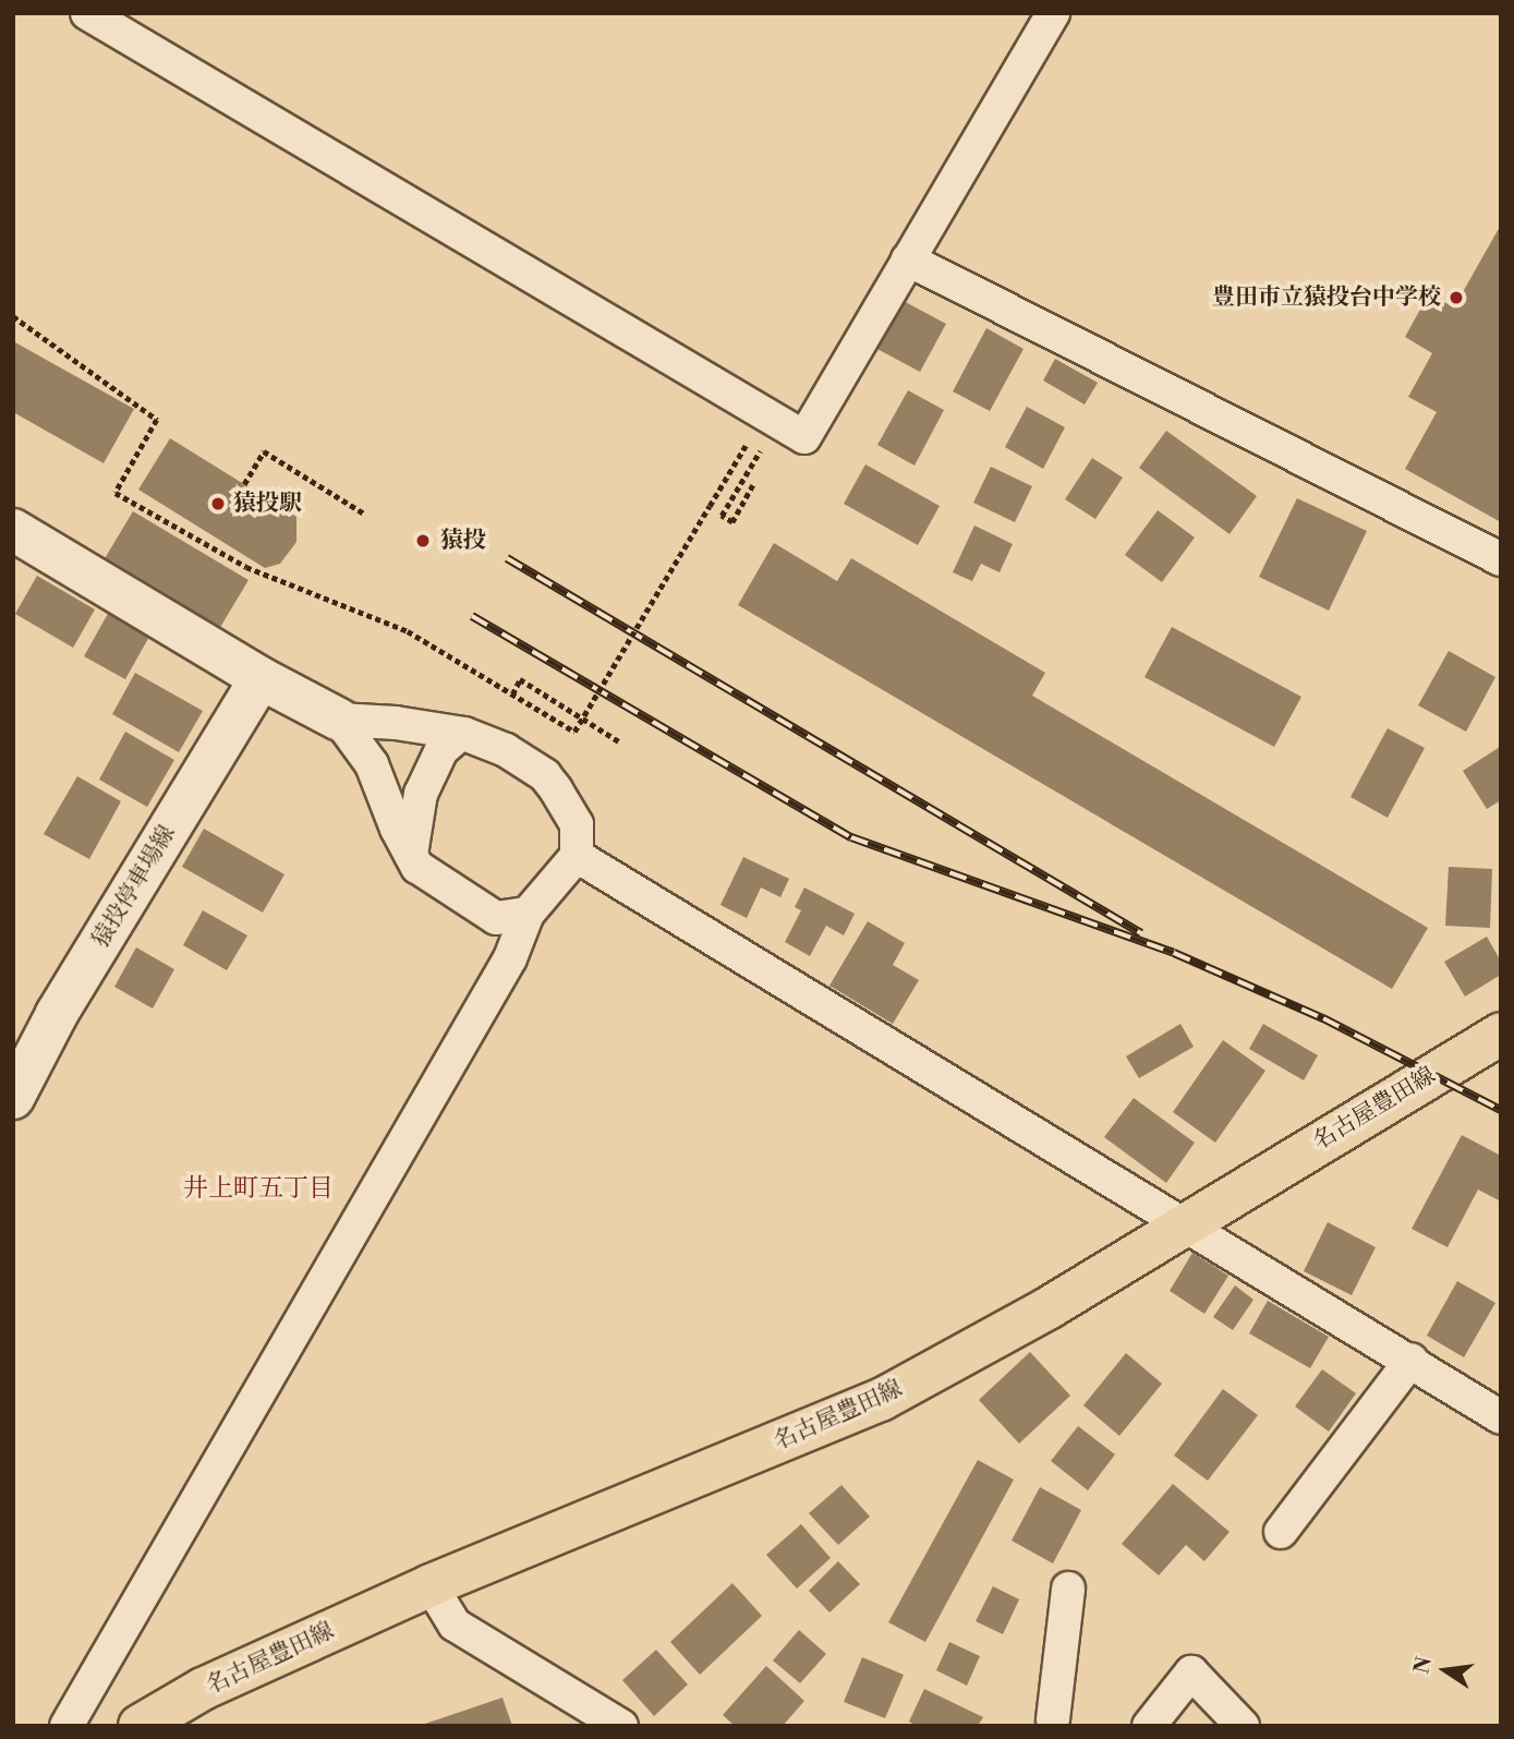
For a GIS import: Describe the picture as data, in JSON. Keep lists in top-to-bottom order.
{
  "streets": {
    "main road": ["猿投停車場線", "名古屋豊田線"]
  },
  "districts": ["井上町五丁目"],
  "places": ["豊田市立猿投台中学校", "猿投駅", "猿投"],
  "north": "left"
}
